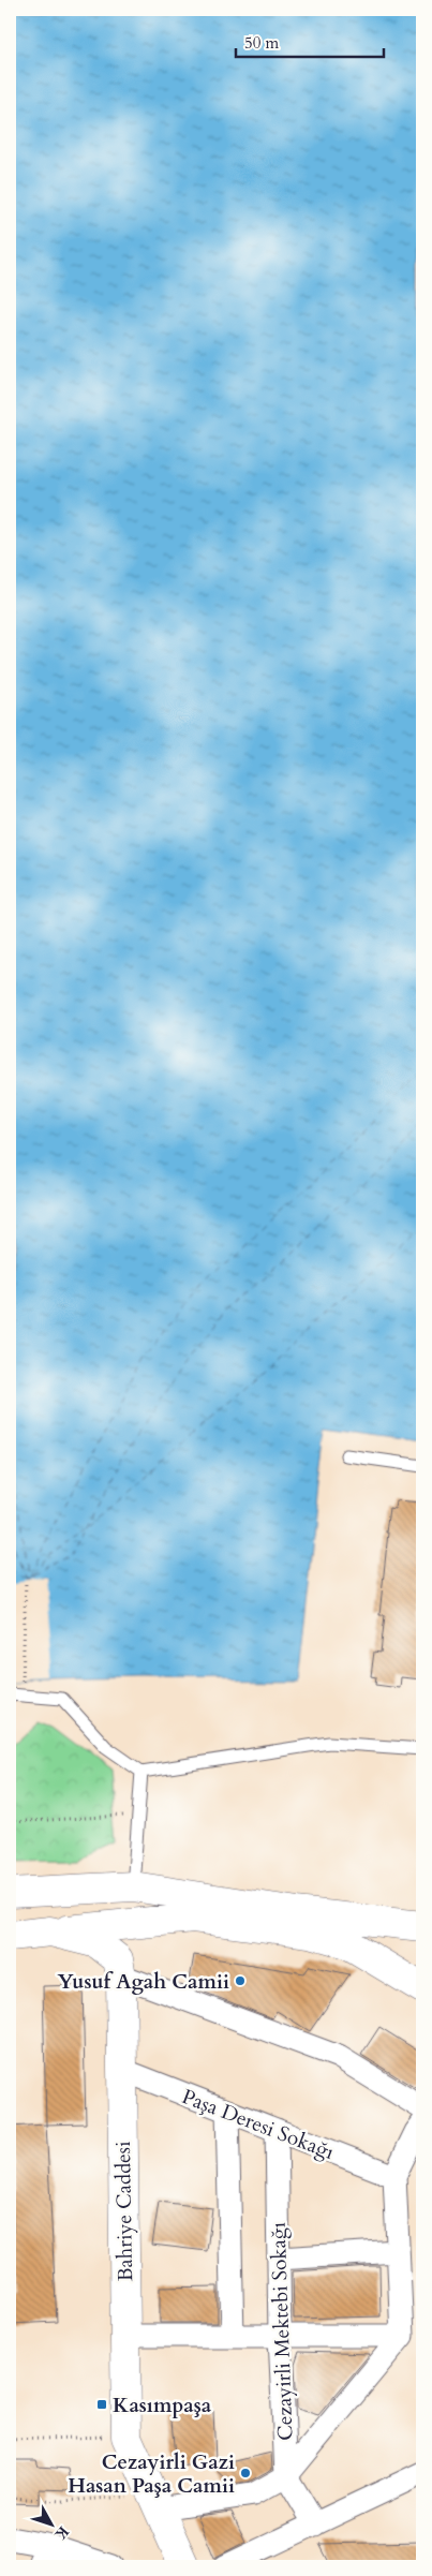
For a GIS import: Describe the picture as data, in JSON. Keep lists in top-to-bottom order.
{
  "streets": {
    "main road": ["Bahriye Caddesi"],
    "street": ["Paşa Deresi Sokağı", "Cezayirli Mektebi Sokağı"]
  },
  "crossings": [
    ["Paşa Deresi Sokağı", "Bahriye Caddesi"],
    ["Paşa Deresi Sokağı", "Cezayirli Mektebi Sokağı"]
  ],
  "places": {
    "other": ["Yusuf Agah Camii", "Cezayirli Gazi Hasan Paşa Camii"],
    "transit": ["Kasımpaşa"]
  },
  "scale_bar": "50 m",
  "north": "bottom right"
}
